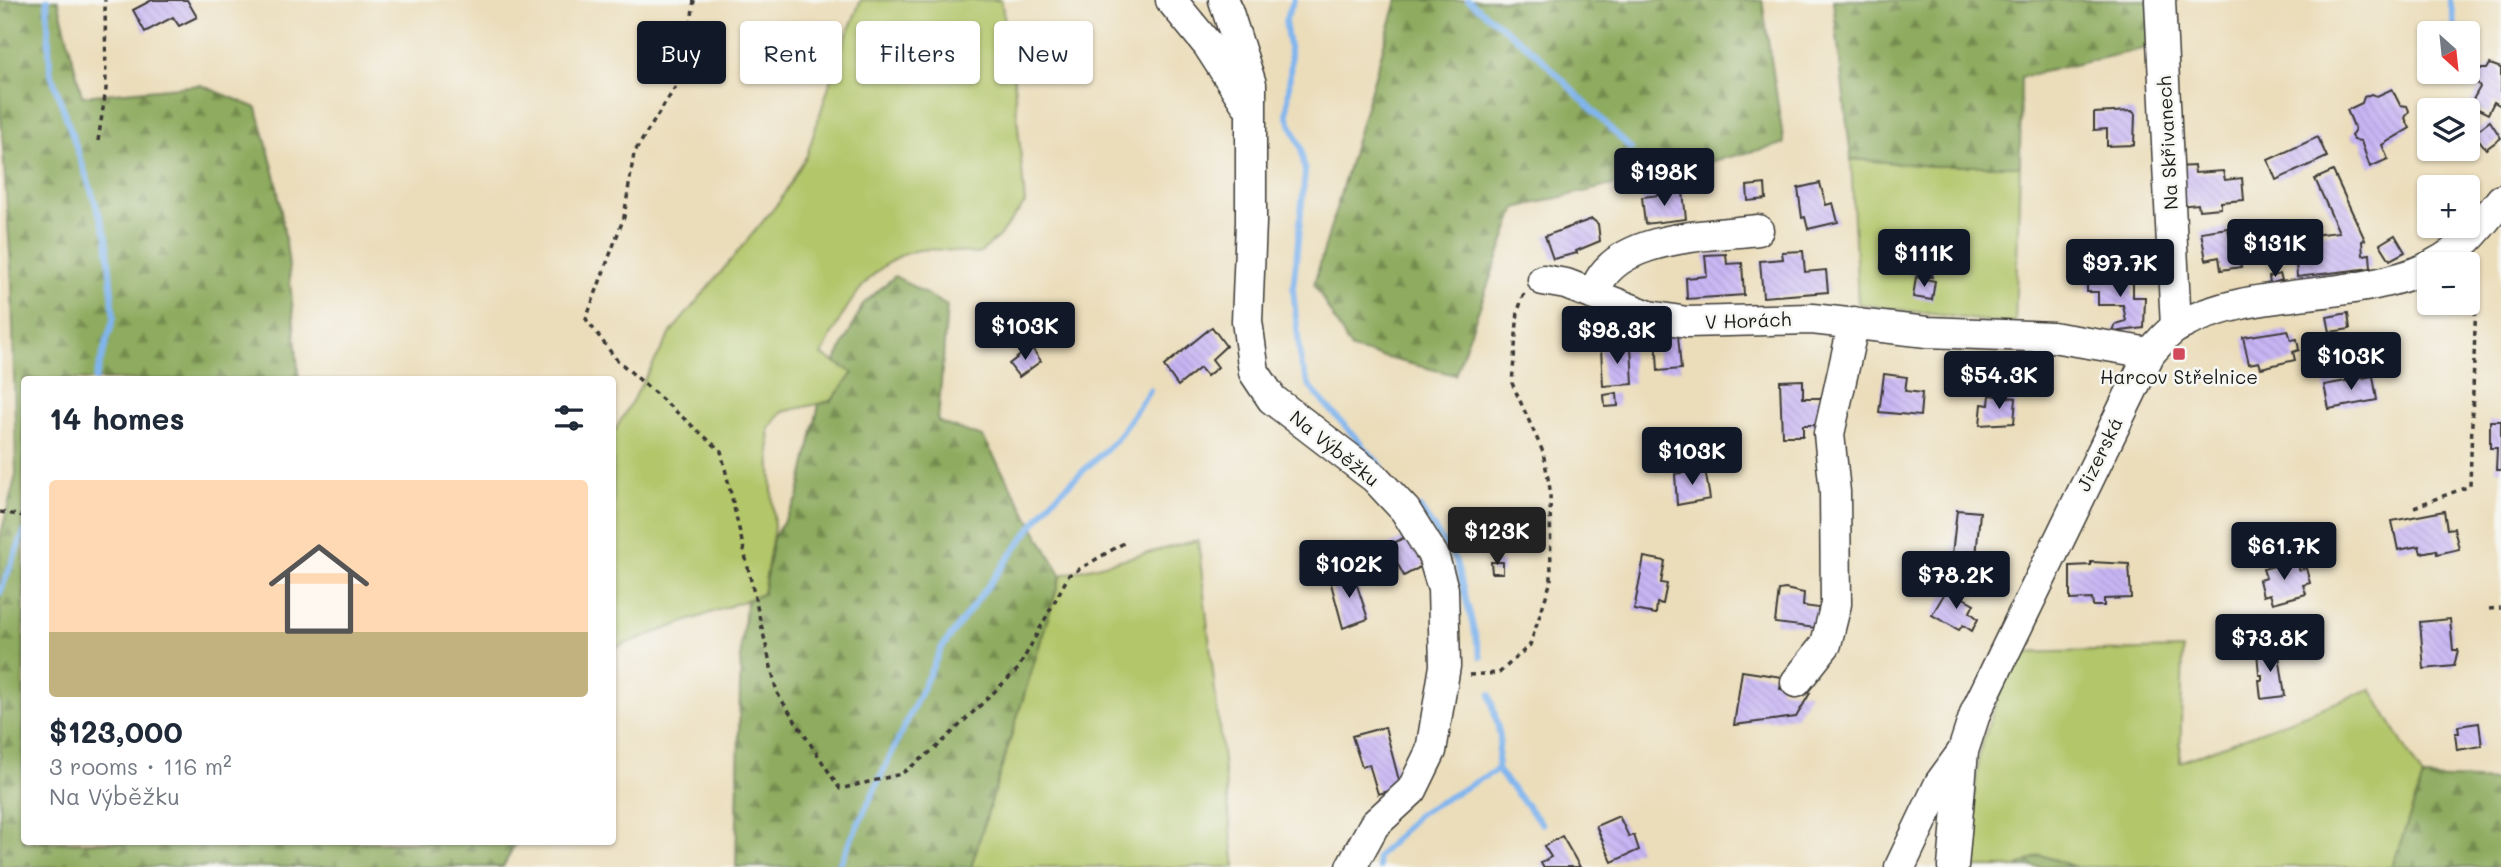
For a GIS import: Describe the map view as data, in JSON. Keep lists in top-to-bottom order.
{
  "streets": {
    "street": [
      "Na Skřivanech",
      "V Horách",
      "Na Výběžku",
      "Jizerská"
    ]
  },
  "crossings": [
    ["Na Skřivanech", "Jizerská"],
    ["V Horách", "Jizerská"]
  ],
  "places": {
    "transit": ["Harcov Střelnice"]
  },
  "north": "bottom right",
  "page": {
    "map_buttons": ["+", "−"],
    "chip": [
      "Buy",
      "Rent",
      "Filters",
      "New"
    ],
    "price": [
      "$198K",
      "$131K",
      "$111K",
      "$97.7K",
      "$103K",
      "$98.3K",
      "$103K",
      "$54.3K",
      "$103K",
      "$123K",
      "$61.7K",
      "$102K",
      "$78.2K",
      "$73.8K"
    ],
    "heading": "14 homes",
    "list": [
      {
        "name": "$123,000",
        "note": "3 rooms · 116 m² · Na Výběžku"
      }
    ]
  }
}
